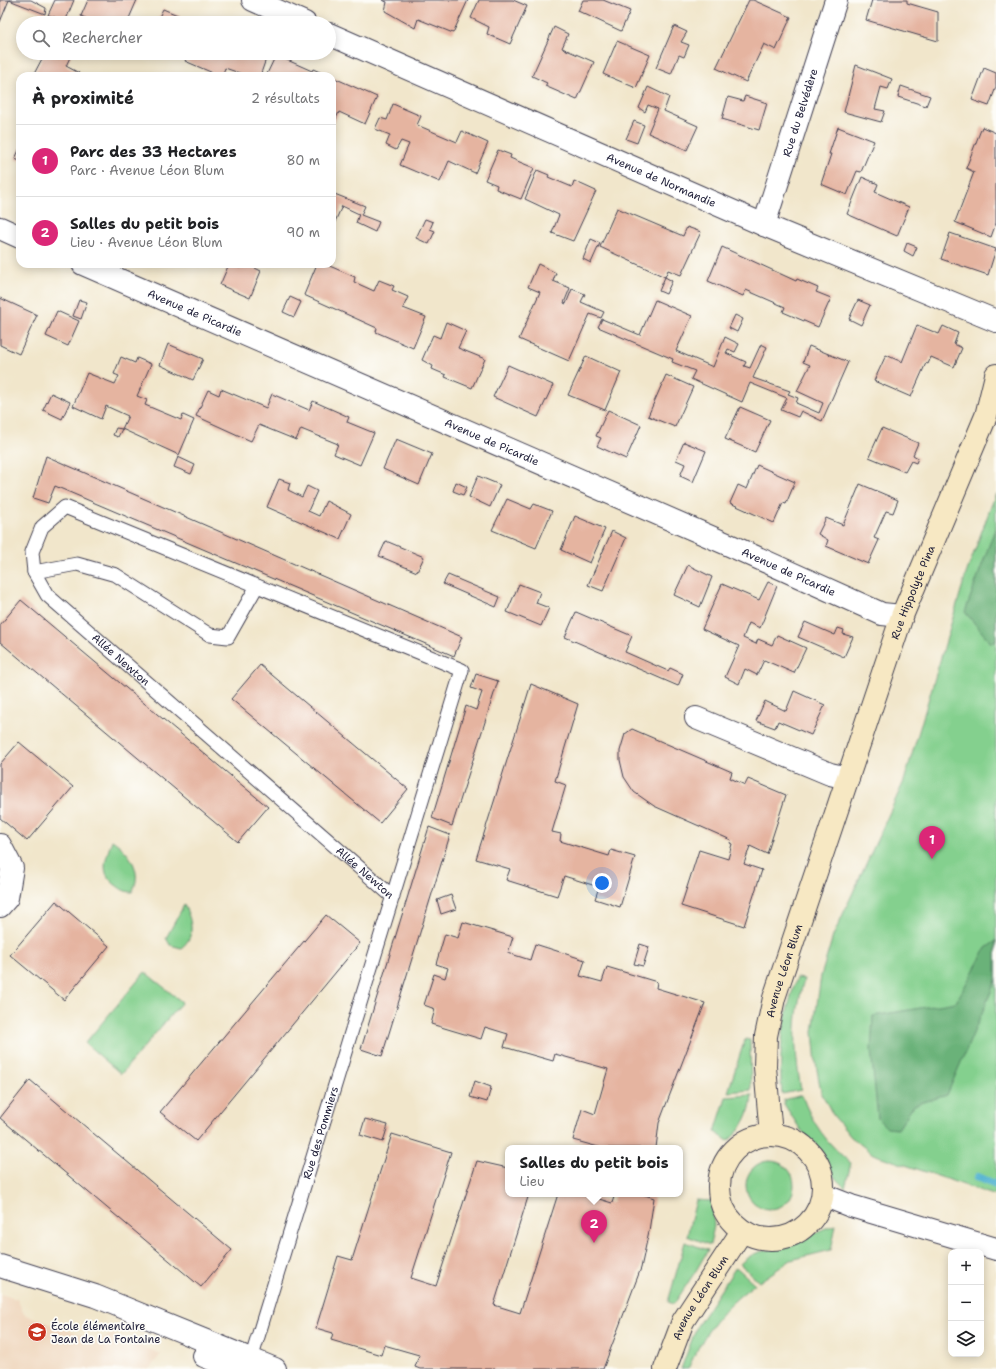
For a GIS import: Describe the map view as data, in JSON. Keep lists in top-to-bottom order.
{
  "streets": {
    "main road": ["Rue Hippolyte Pina", "Avenue Léon Blum"],
    "street": ["Rue du Belvédère", "Avenue de Normandie", "Avenue de Picardie"],
    "lane": ["Allée Newton", "Rue des Pommiers"]
  },
  "crossings": [
    ["Rue du Belvédère", "Avenue de Normandie"],
    ["Avenue de Picardie", "Rue Hippolyte Pina"],
    ["Rue Hippolyte Pina", "Avenue Léon Blum"],
    ["Allée Newton", "Rue des Pommiers"]
  ],
  "places": {
    "school or university": ["École élémentaire Jean de La Fontaine"]
  },
  "page": {
    "search": "Rechercher",
    "heading": ["À proximité", "2 résultats"],
    "list": [
      {
        "mark": "1",
        "name": "Parc des 33 Hectares",
        "note": "Parc · Avenue Léon Blum",
        "value": "80 m"
      },
      {
        "mark": "2",
        "name": "Salles du petit bois",
        "note": "Lieu · Avenue Léon Blum",
        "value": "90 m"
      }
    ],
    "pins": ["1", "2"],
    "popup": ["Salles du petit bois", "Lieu"],
    "map_buttons": ["+", "−"]
  }
}
